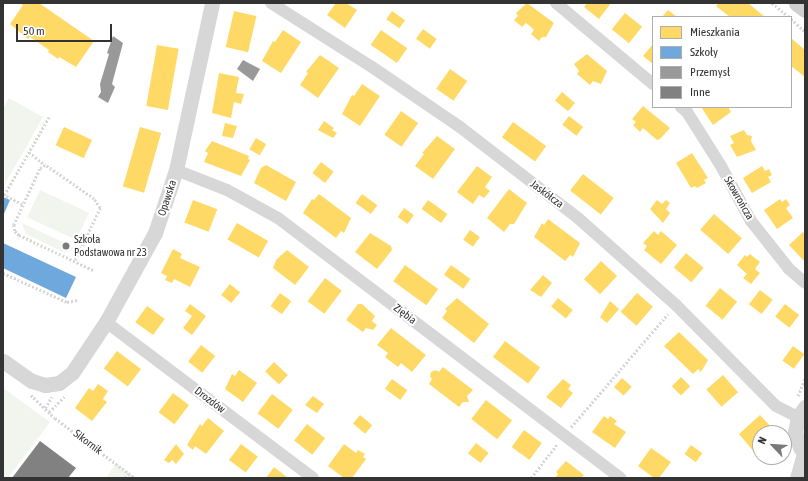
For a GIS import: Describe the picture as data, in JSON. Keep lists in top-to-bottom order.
{
  "streets": {
    "street": [
      "Jaskółcza",
      "Opawska",
      "Skowrończa",
      "Ziębia",
      "Drozdów"
    ],
    "path": ["Sikornik"]
  },
  "crossings": [
    ["Opawska", "Ziębia"],
    ["Opawska", "Drozdów"]
  ],
  "places": ["Szkoła Podstawowa nr 23"],
  "legend": [
    "Mieszkania",
    "Szkoły",
    "Przemysł",
    "Inne"
  ],
  "scale_bar": "50 m",
  "north": "top left"
}
